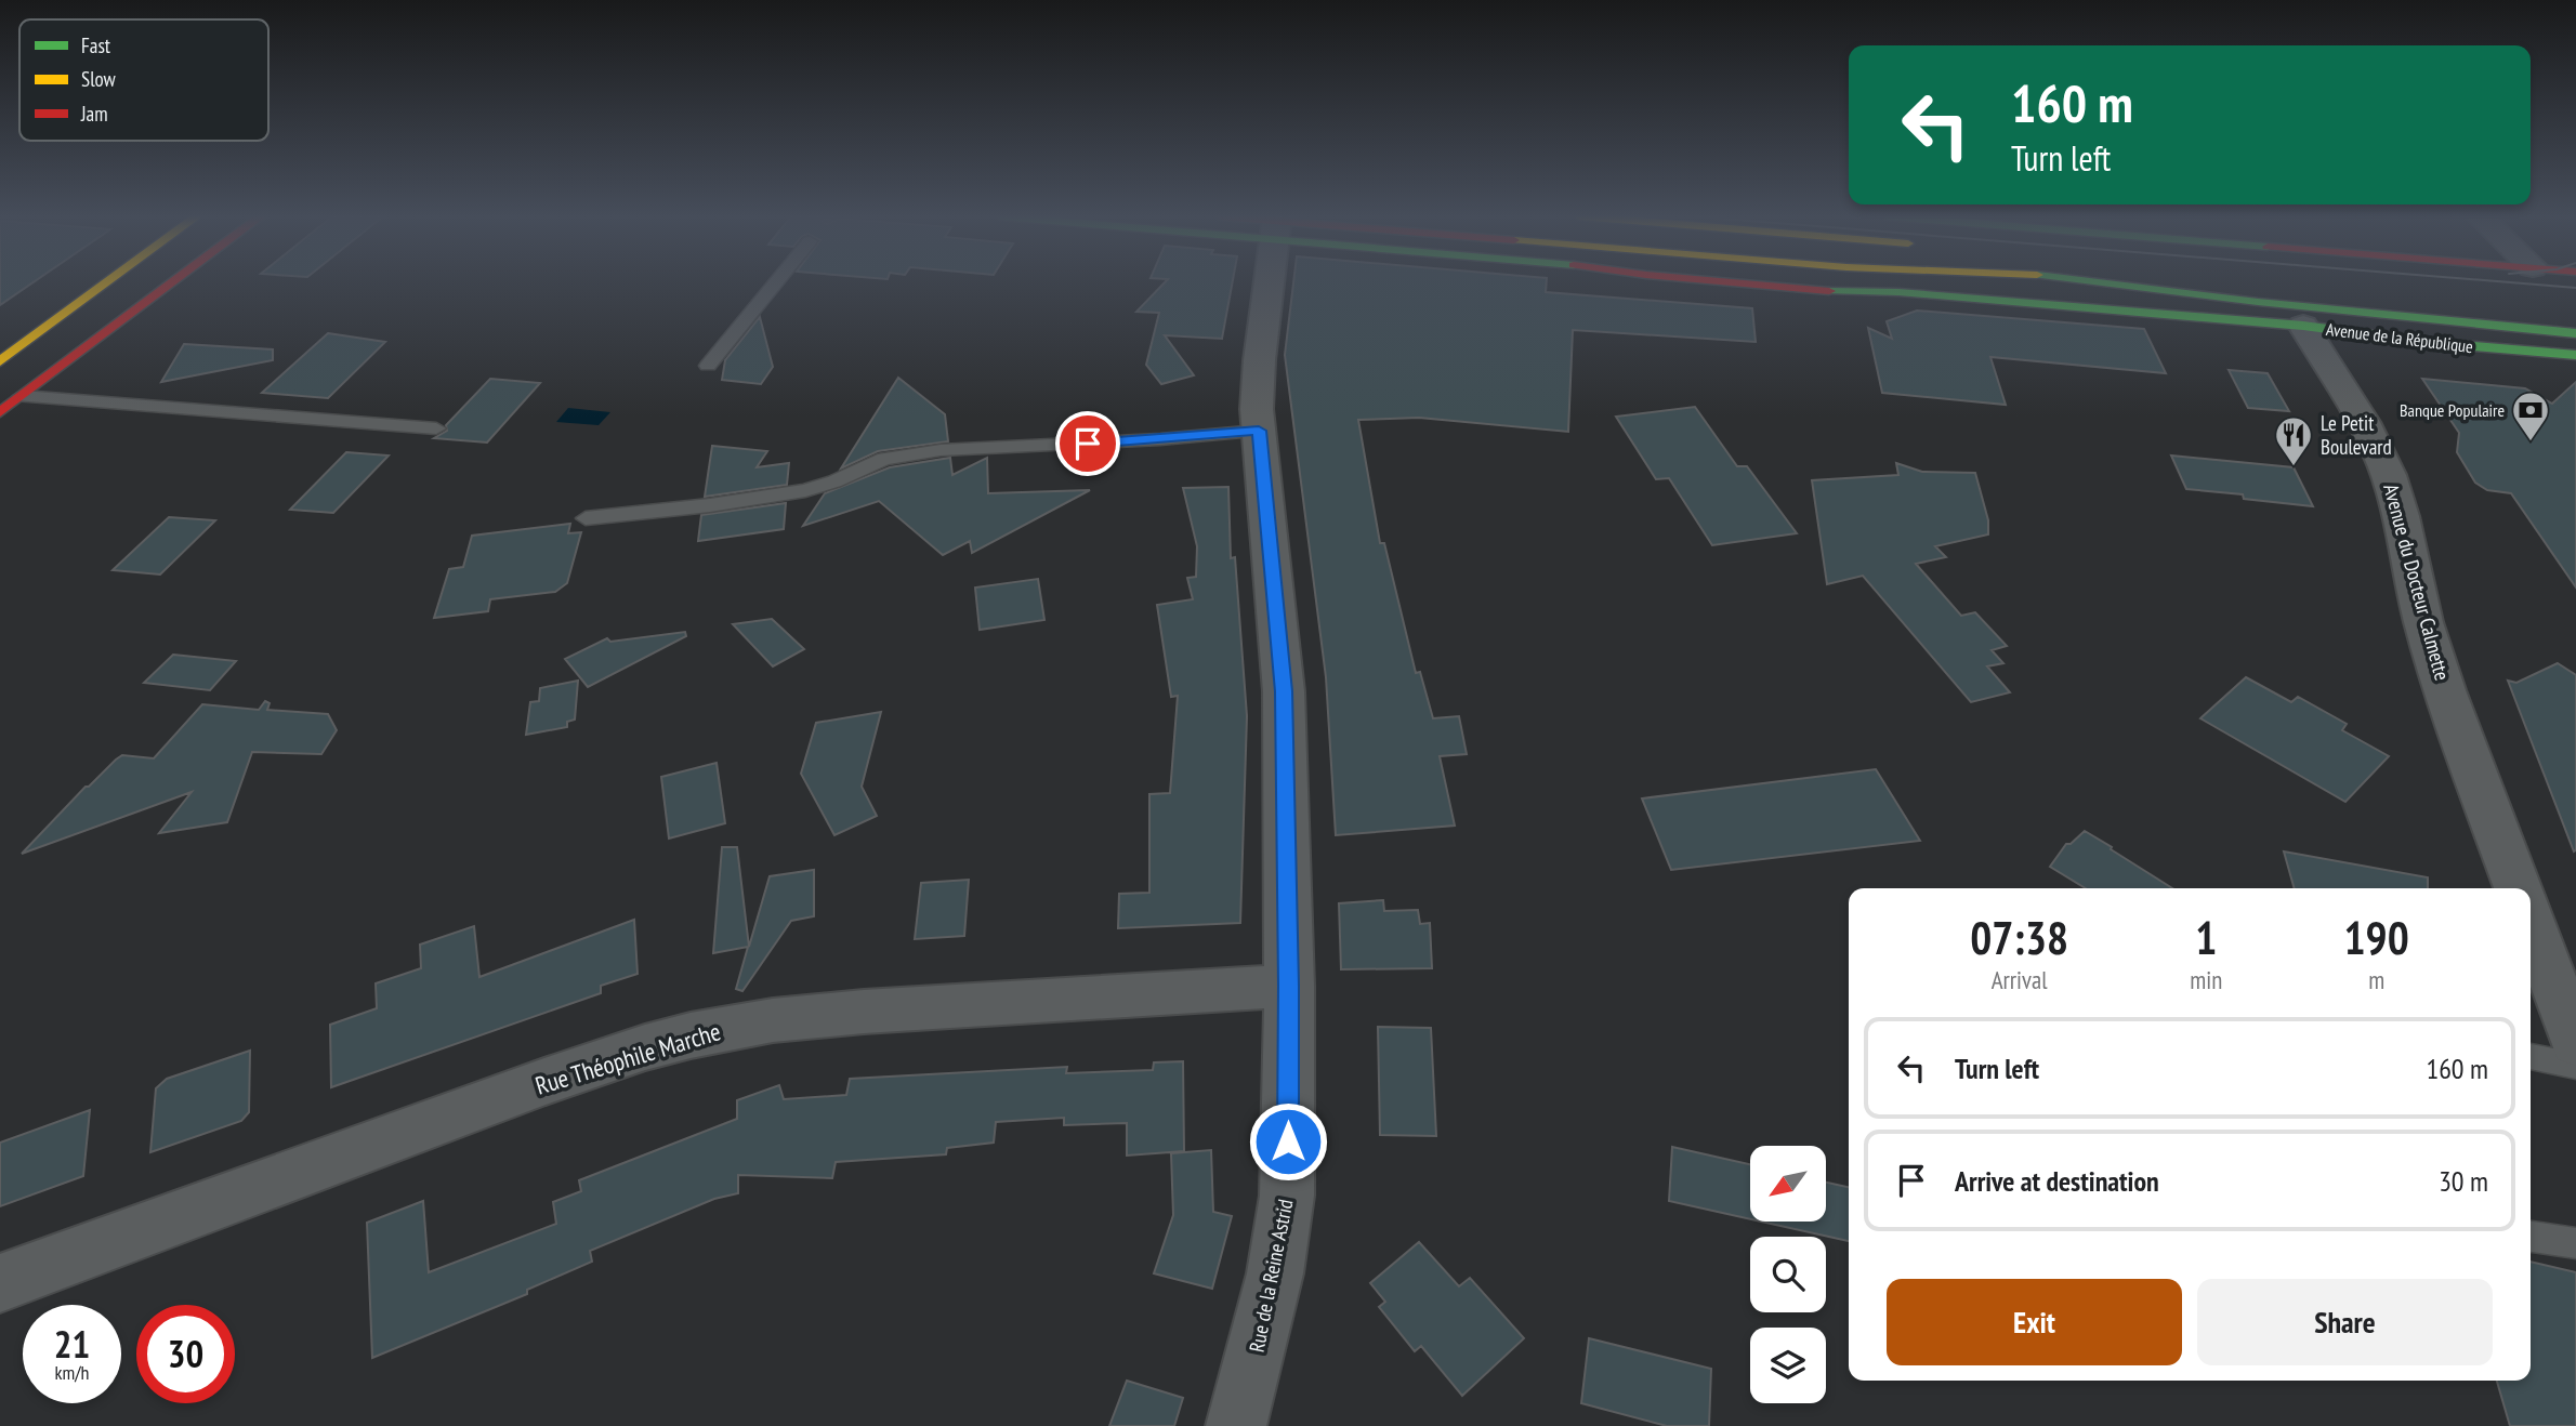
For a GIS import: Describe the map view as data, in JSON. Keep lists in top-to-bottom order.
{
  "streets": {
    "main road": ["Avenue de la République"],
    "street": ["Avenue du Docteur Calmette", "Rue Théophile Marche", "Rue de la Reine Astrid"]
  },
  "crossings": [
    ["Avenue de la République", "Avenue du Docteur Calmette"],
    ["Rue Théophile Marche", "Rue de la Reine Astrid"]
  ],
  "places": {
    "bank": ["Banque Populaire"],
    "restaurant": ["Le Petit Boulevard"]
  },
  "legend": ["Fast", "Slow", "Jam"],
  "north": "bottom left",
  "page": {
    "turn": ["160 m", "Turn left"],
    "eta": [
      "07:38",
      "Arrival",
      "1",
      "min",
      "190",
      "m"
    ],
    "list": [
      {
        "name": "Turn left",
        "value": "160 m"
      },
      {
        "name": "Arrive at destination",
        "value": "30 m"
      }
    ],
    "buttons": ["Exit", "Share"],
    "speed": "21 km/h",
    "limit": "30"
  }
}
